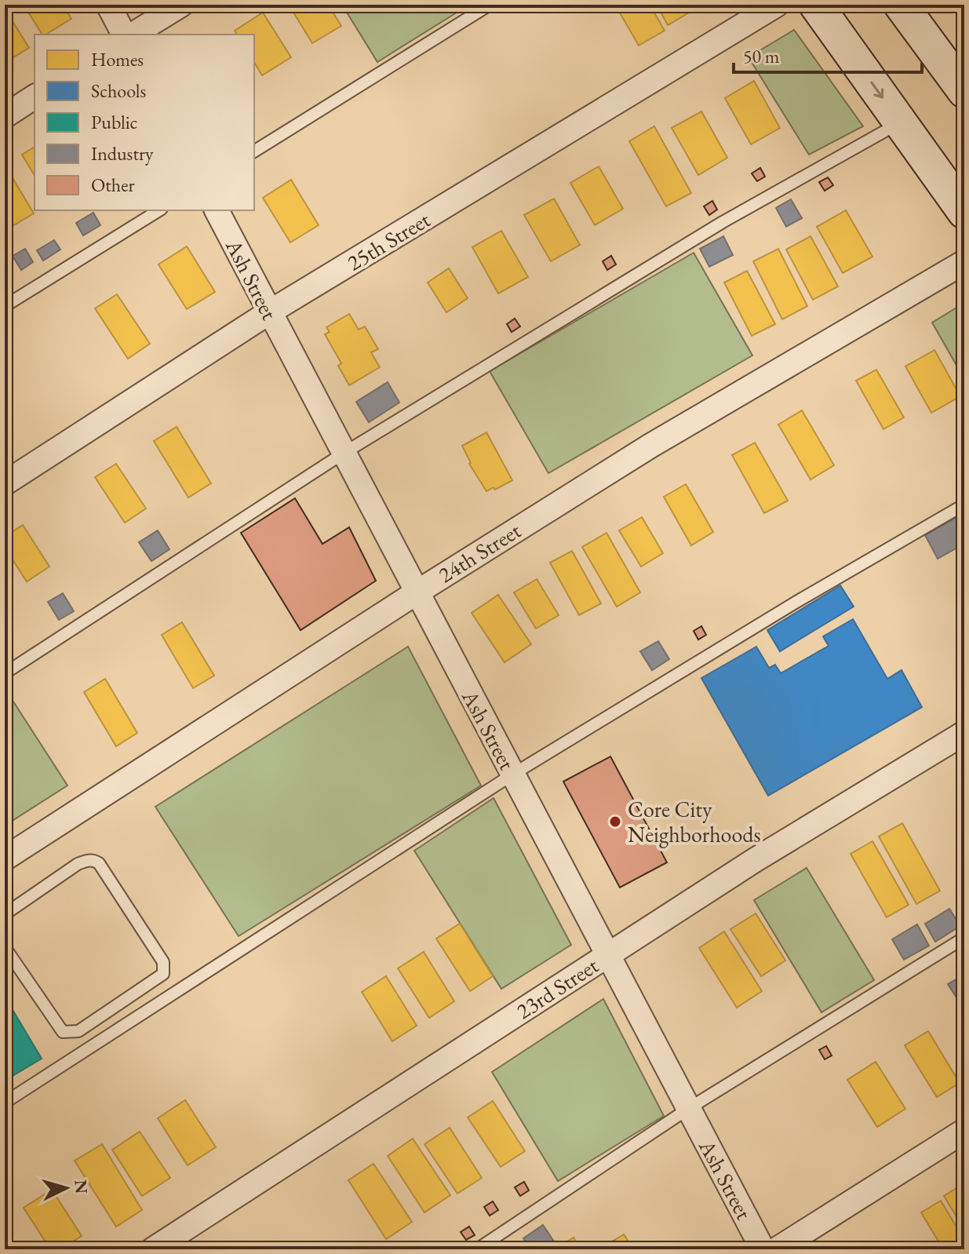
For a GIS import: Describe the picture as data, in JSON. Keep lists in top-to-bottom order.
{
  "streets": {
    "street": [
      "25th Street",
      "Ash Street",
      "24th Street",
      "23rd Street"
    ]
  },
  "crossings": [
    ["25th Street", "Ash Street"],
    ["Ash Street", "24th Street"],
    ["Ash Street", "23rd Street"]
  ],
  "places": ["Core City Neighborhoods"],
  "legend": [
    "Homes",
    "Schools",
    "Public",
    "Industry",
    "Other"
  ],
  "scale_bar": "50 m",
  "north": "right"
}
